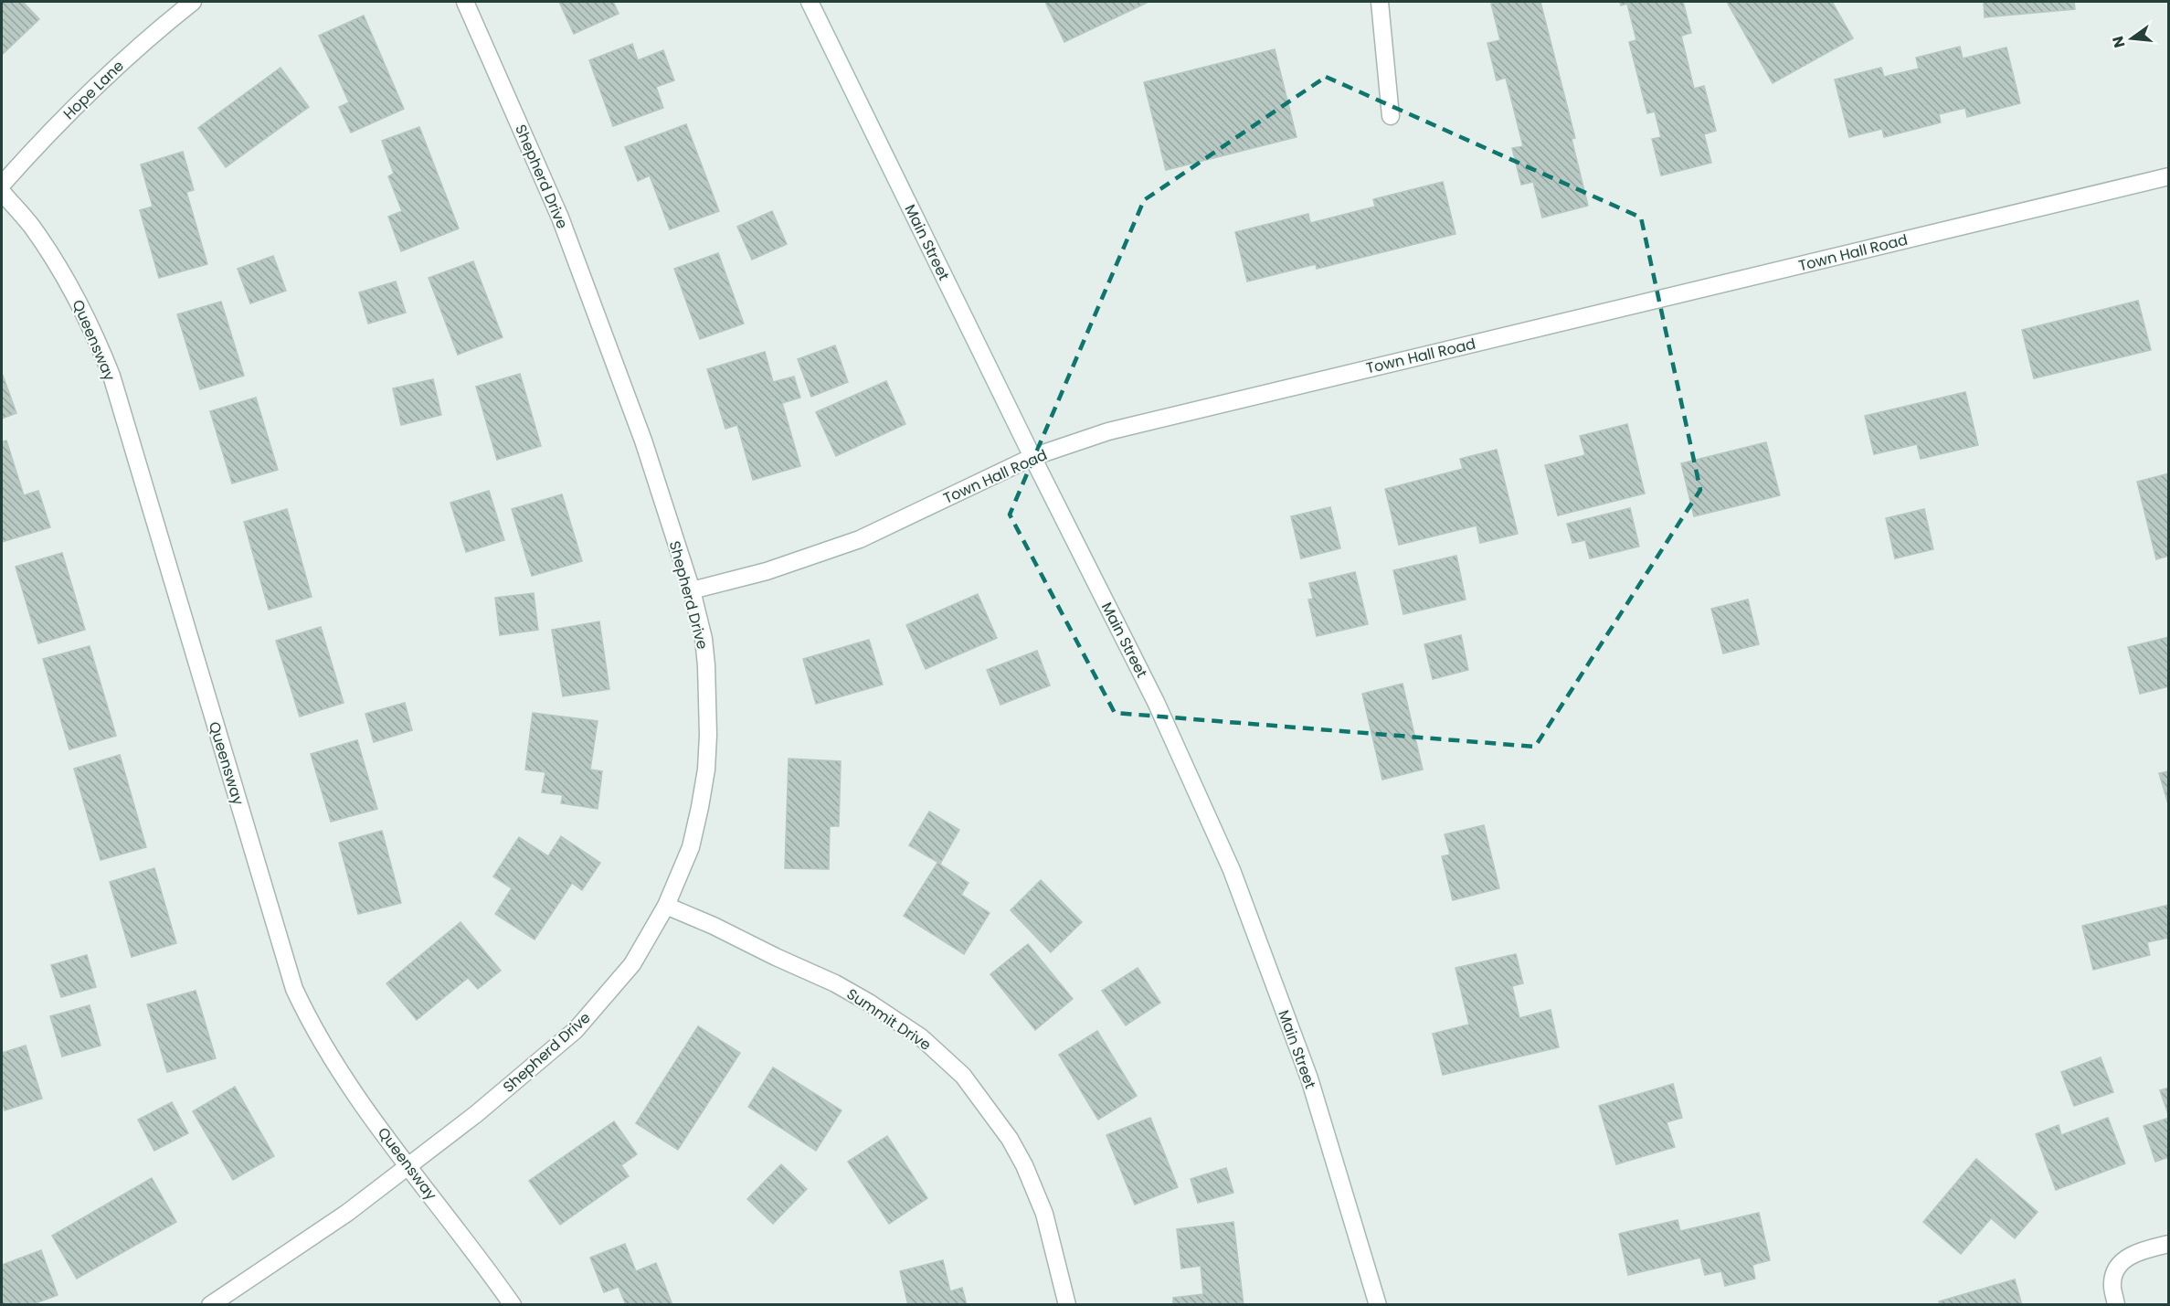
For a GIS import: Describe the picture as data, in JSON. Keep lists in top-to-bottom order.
{
  "streets": {
    "street": [
      "Hope Lane",
      "Shepherd Drive",
      "Main Street",
      "Town Hall Road",
      "Queensway",
      "Summit Drive"
    ]
  },
  "crossings": [
    ["Shepherd Drive", "Town Hall Road"],
    ["Shepherd Drive", "Queensway"],
    ["Shepherd Drive", "Summit Drive"],
    ["Main Street", "Town Hall Road"]
  ],
  "north": "left"
}
